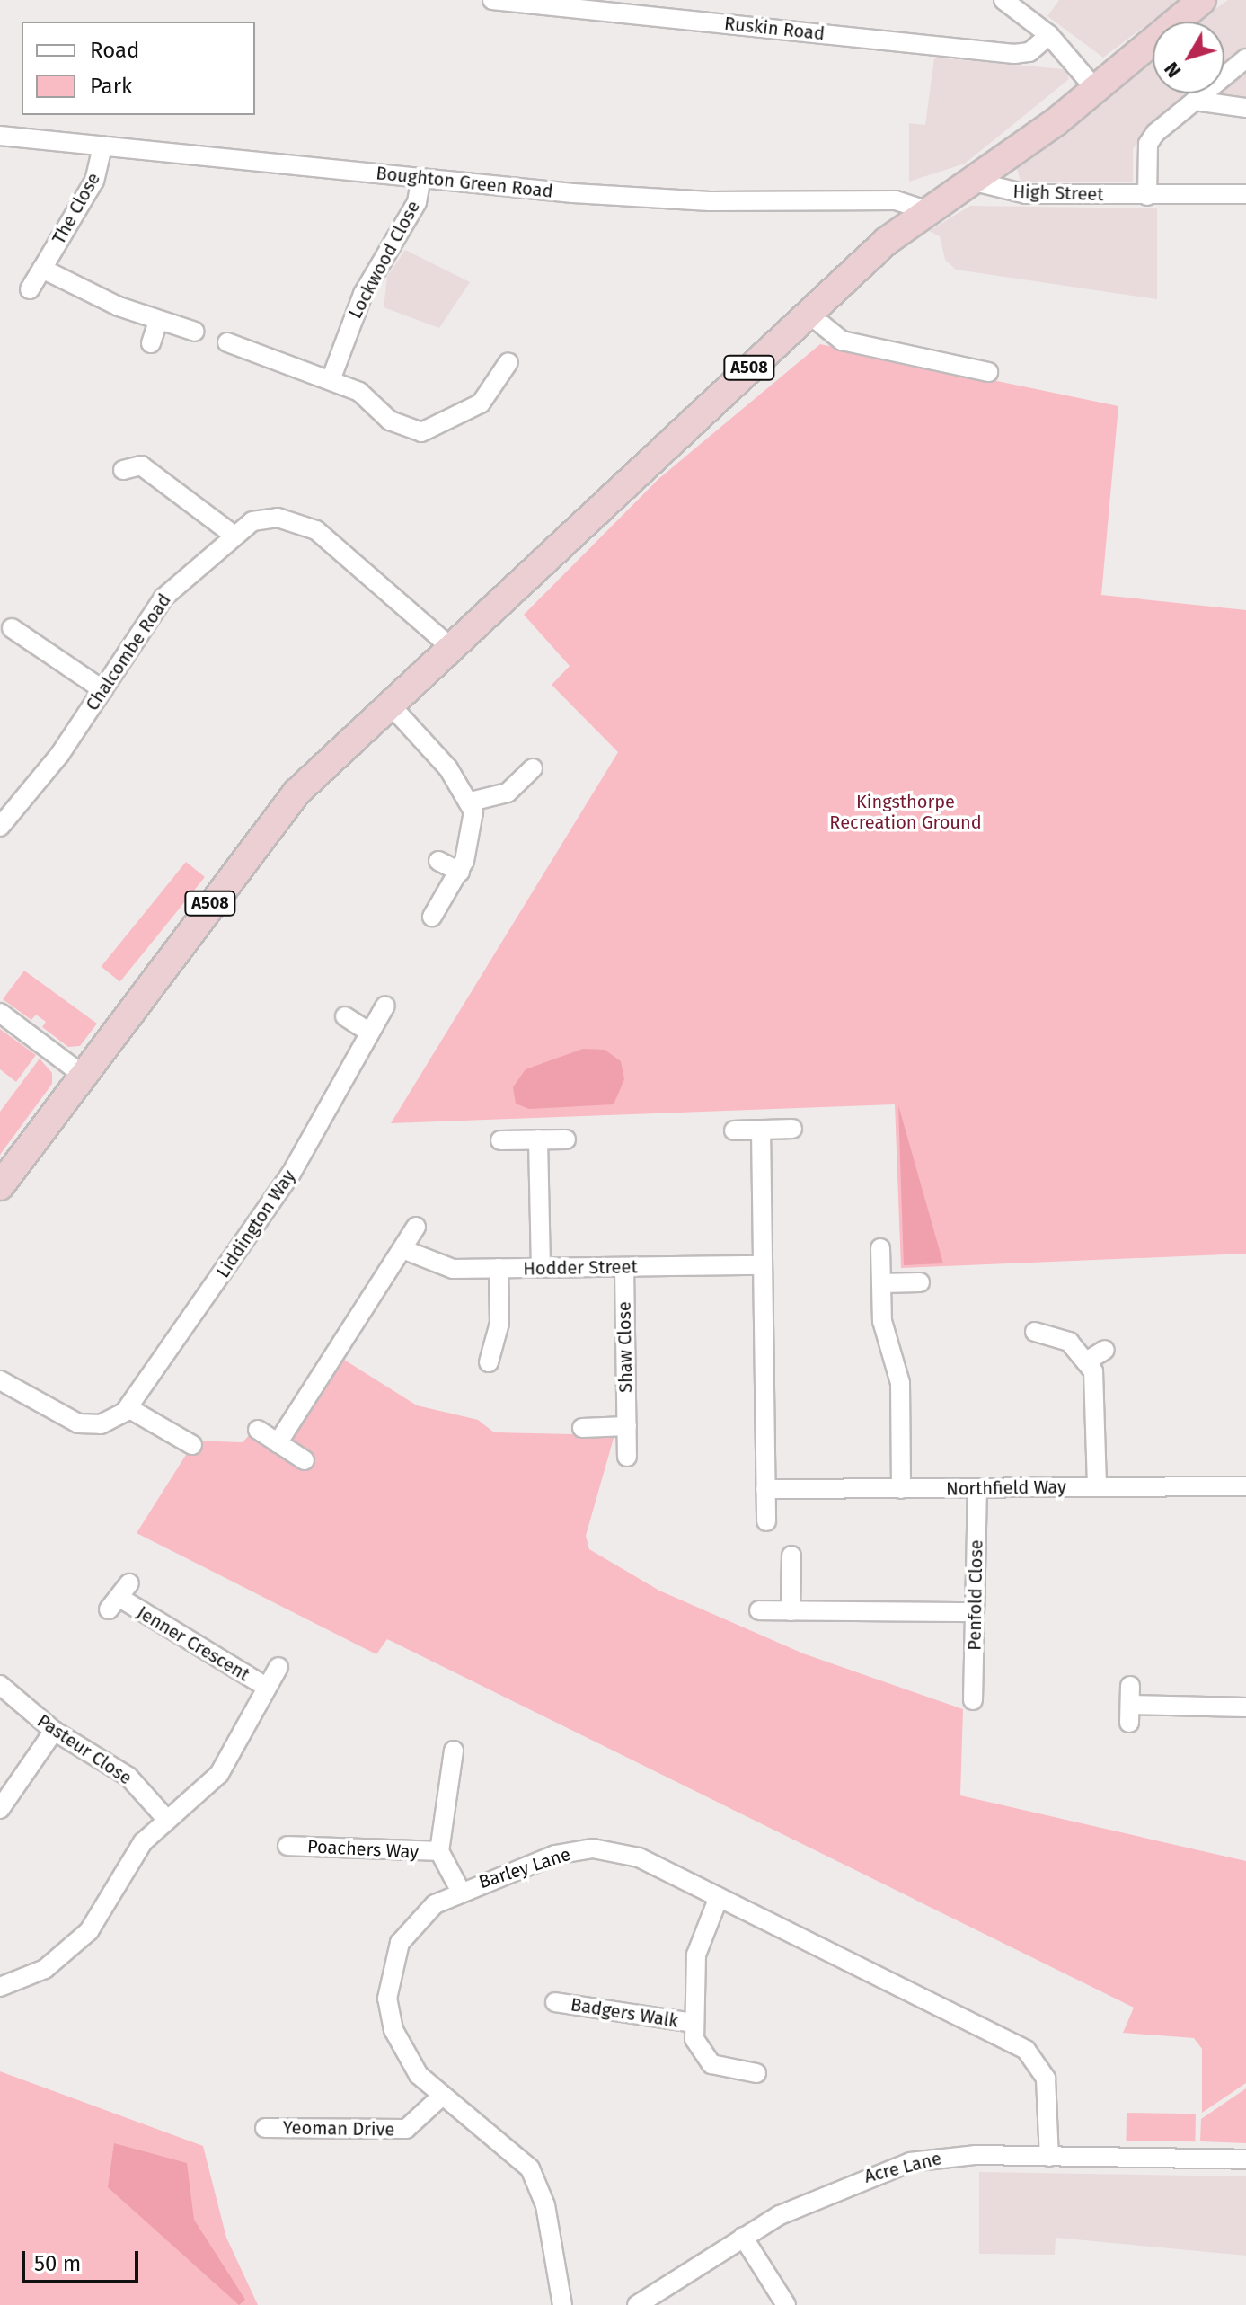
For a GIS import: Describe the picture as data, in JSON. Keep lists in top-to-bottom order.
{
  "streets": {
    "highway": ["A508"],
    "street": [
      "Ruskin Road",
      "Boughton Green Road",
      "High Street",
      "The Close",
      "Lockwood Close",
      "Chalcombe Road",
      "Liddington Way",
      "Hodder Street",
      "Shaw Close",
      "Northfield Way",
      "Penfold Close",
      "Jenner Crescent",
      "Pasteur Close",
      "Poachers Way",
      "Barley Lane",
      "Badgers Walk",
      "Yeoman Drive",
      "Acre Lane"
    ]
  },
  "crossings": [
    ["Boughton Green Road", "The Close"],
    ["Boughton Green Road", "Lockwood Close"],
    ["Boughton Green Road", "A508"],
    ["High Street", "A508"],
    ["A508", "Chalcombe Road"],
    ["Hodder Street", "Shaw Close"],
    ["Northfield Way", "Penfold Close"],
    ["Jenner Crescent", "Pasteur Close"],
    ["Poachers Way", "Barley Lane"],
    ["Barley Lane", "Badgers Walk"],
    ["Barley Lane", "Yeoman Drive"],
    ["Barley Lane", "Acre Lane"]
  ],
  "parks": ["Kingsthorpe Recreation Ground"],
  "legend": ["Road", "Park"],
  "scale_bar": "50 m",
  "north": "bottom left"
}
